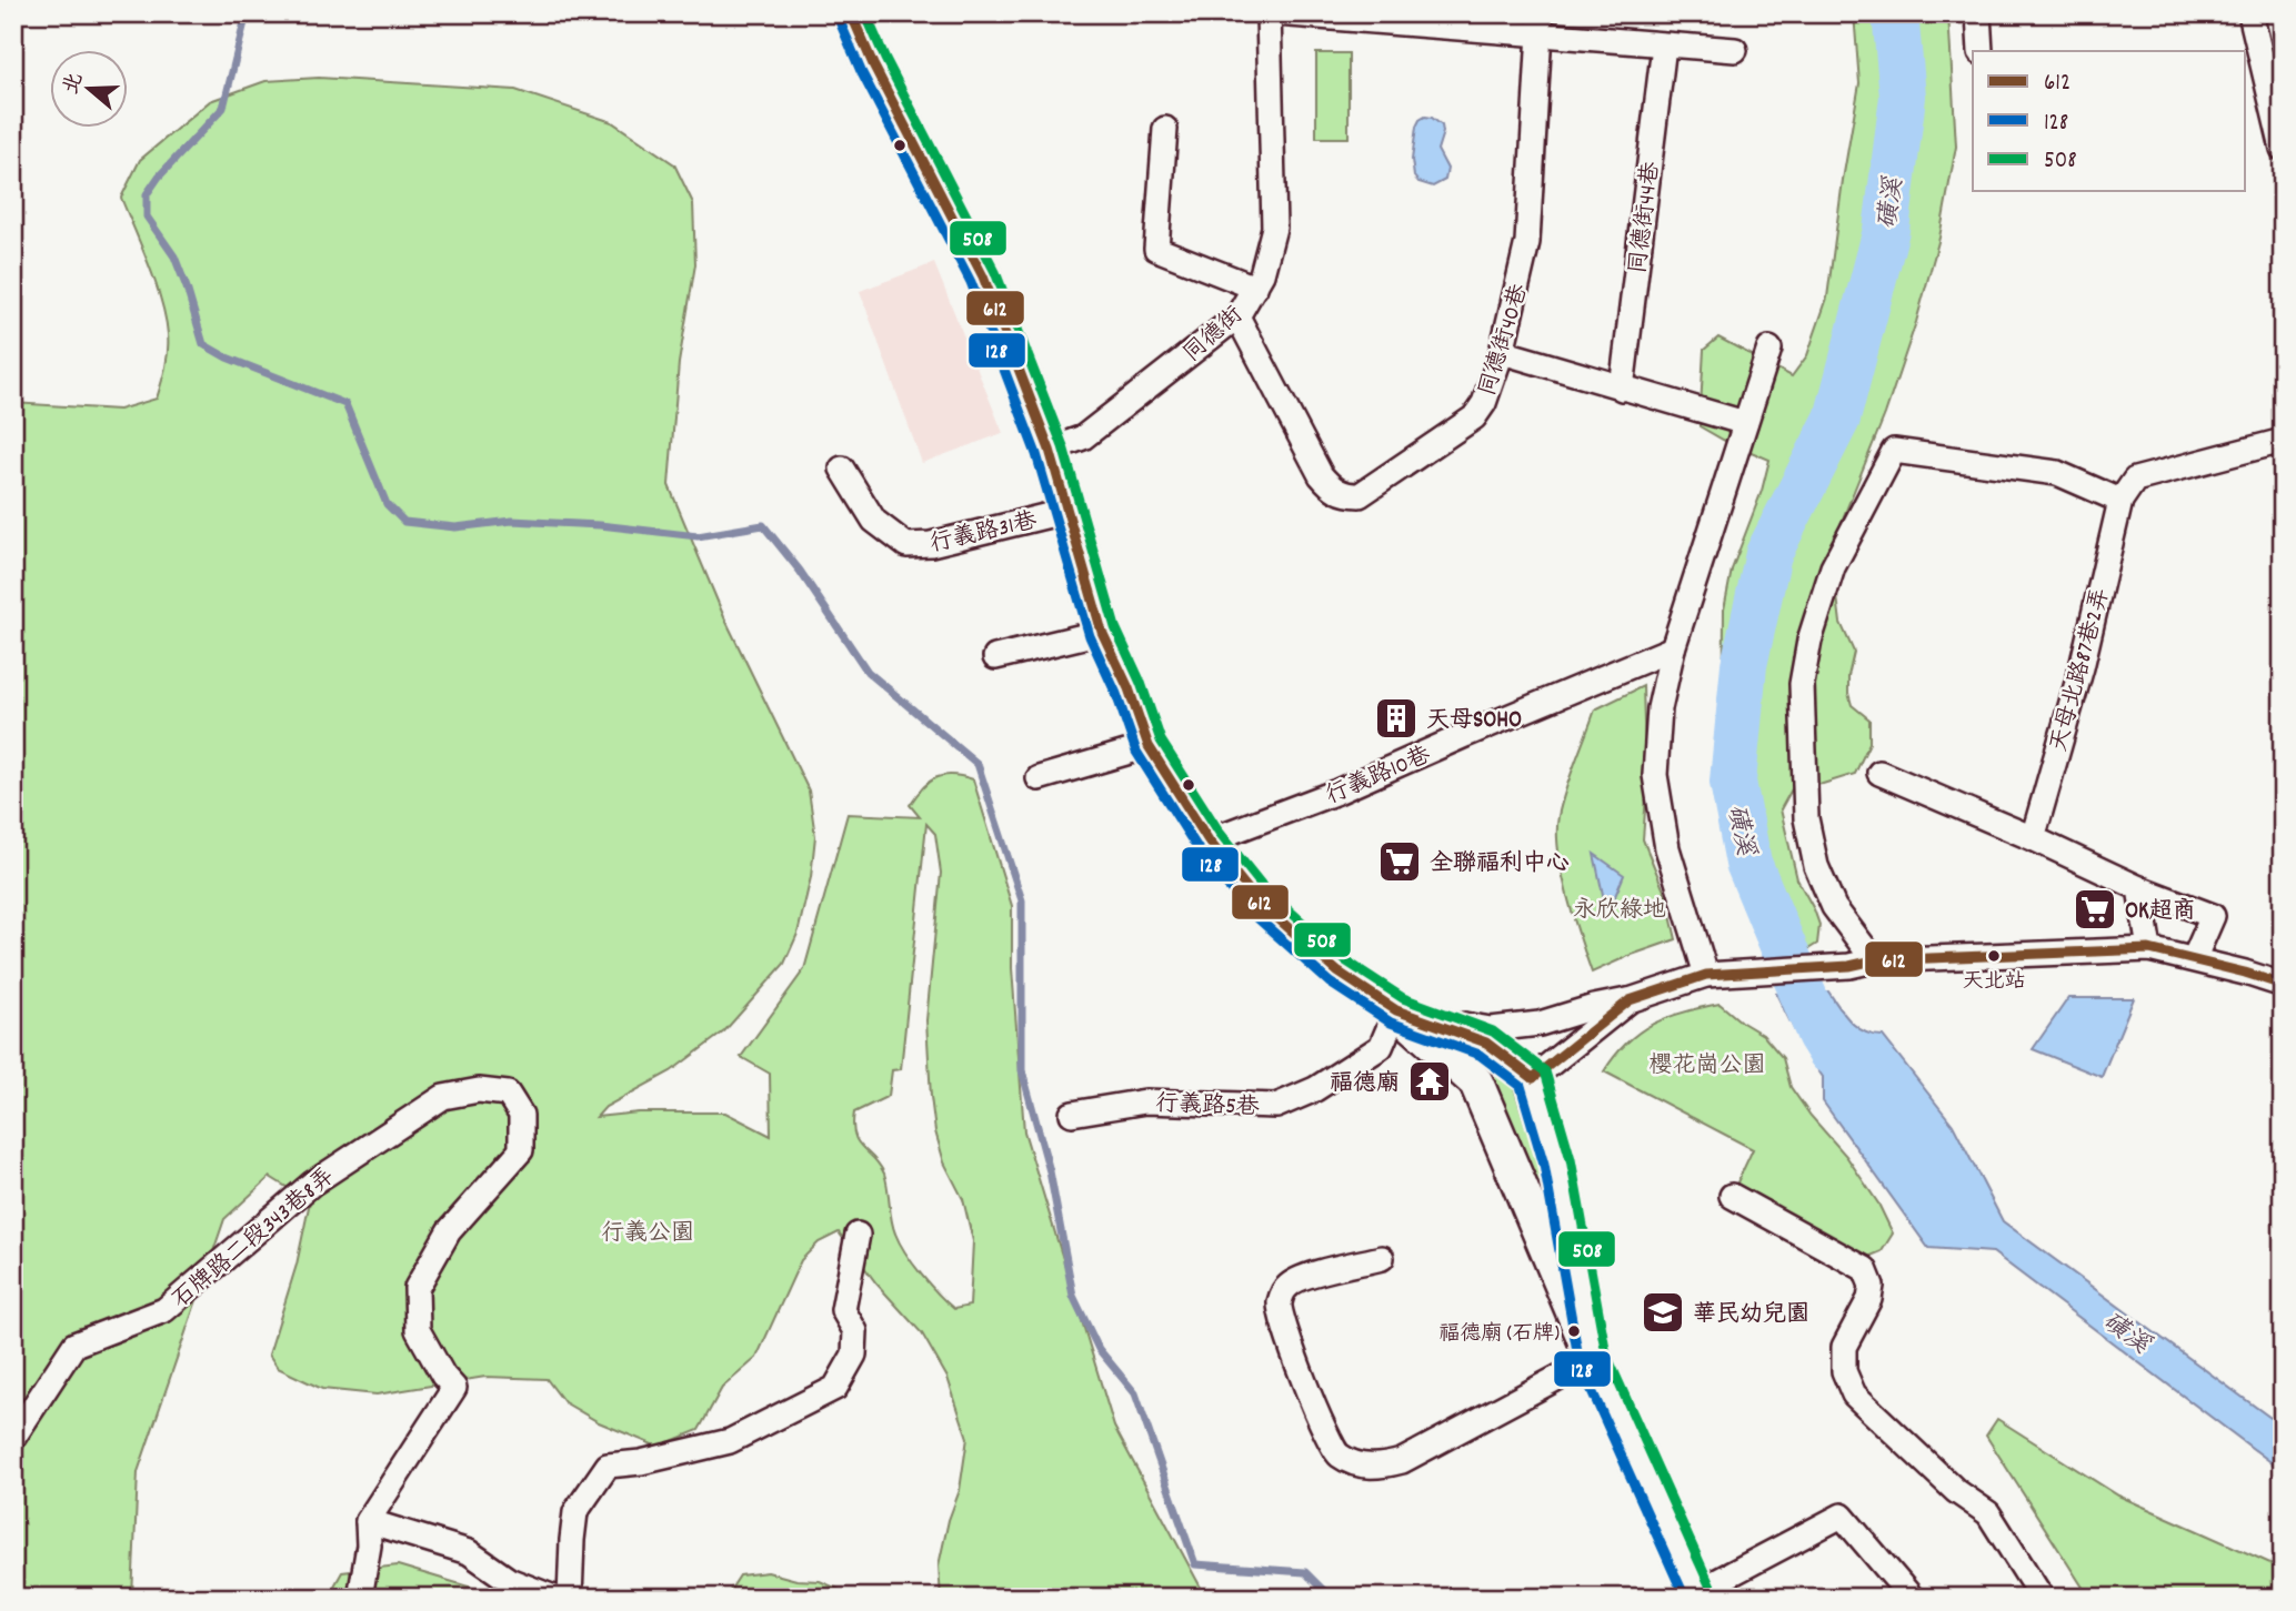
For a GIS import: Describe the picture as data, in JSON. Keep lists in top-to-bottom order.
{
  "streets": {
    "street": [
      "同德街44巷",
      "同德街",
      "同德街40巷",
      "行義路31巷",
      "天母北路87巷2弄",
      "行義路10巷",
      "行義路5巷",
      "石牌路二段343巷8弄"
    ]
  },
  "crossings": [
    ["同德街", "同德街40巷"]
  ],
  "water": ["磺溪"],
  "parks": ["永欣綠地", "櫻花崗公園", "行義公園"],
  "places": {
    "building": ["天母SOHO"],
    "supermarket": ["全聯福利中心", "OK超商"],
    "other": ["天北站", "福德廟 (石牌)"],
    "temple": ["福德廟"],
    "school or university": ["華民幼兒園"]
  },
  "lines": ["transit line 612", "transit line 508", "transit line 128"],
  "legend": ["612", "128", "508"],
  "north": "left"
}
